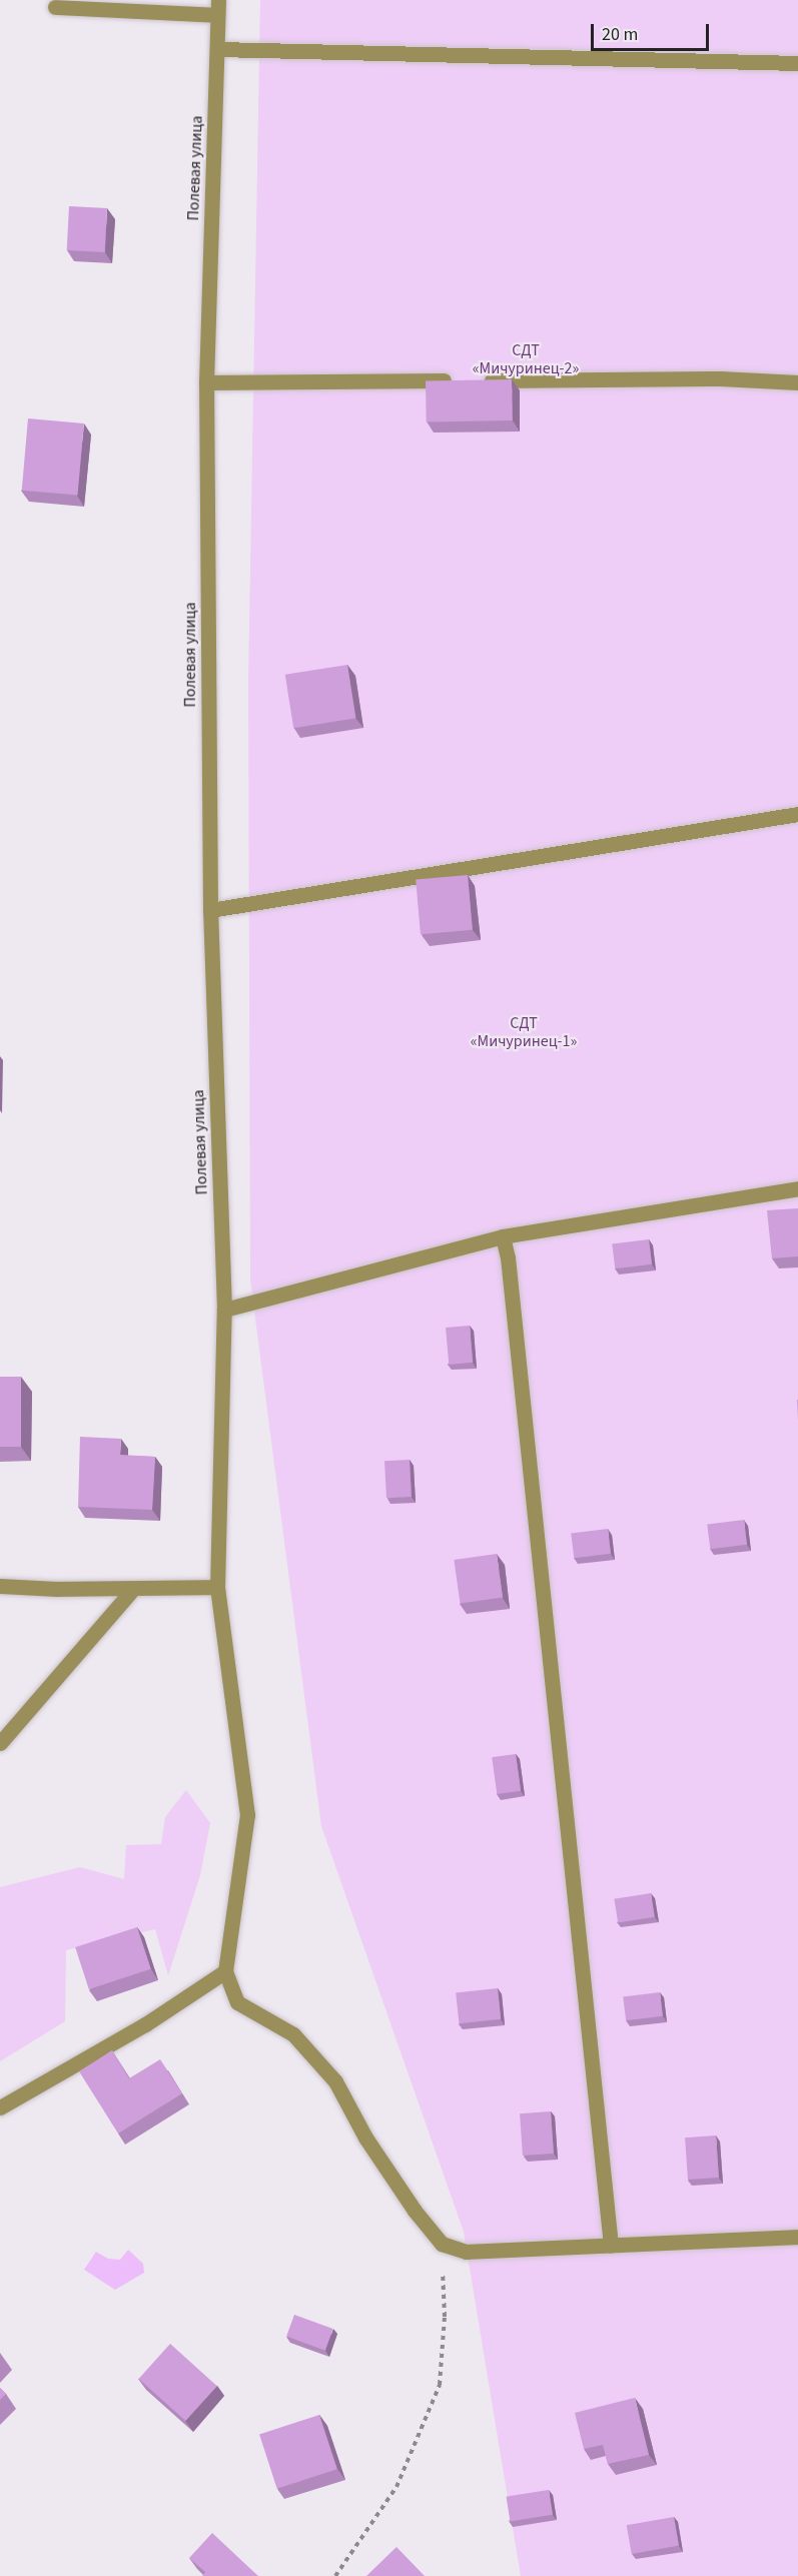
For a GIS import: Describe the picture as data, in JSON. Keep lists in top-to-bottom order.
{
  "streets": {
    "street": ["Полевая улица"]
  },
  "parks": ["СДТ «Мичуринец-2»", "СДТ «Мичуринец-1»"],
  "scale_bar": "20 m"
}
